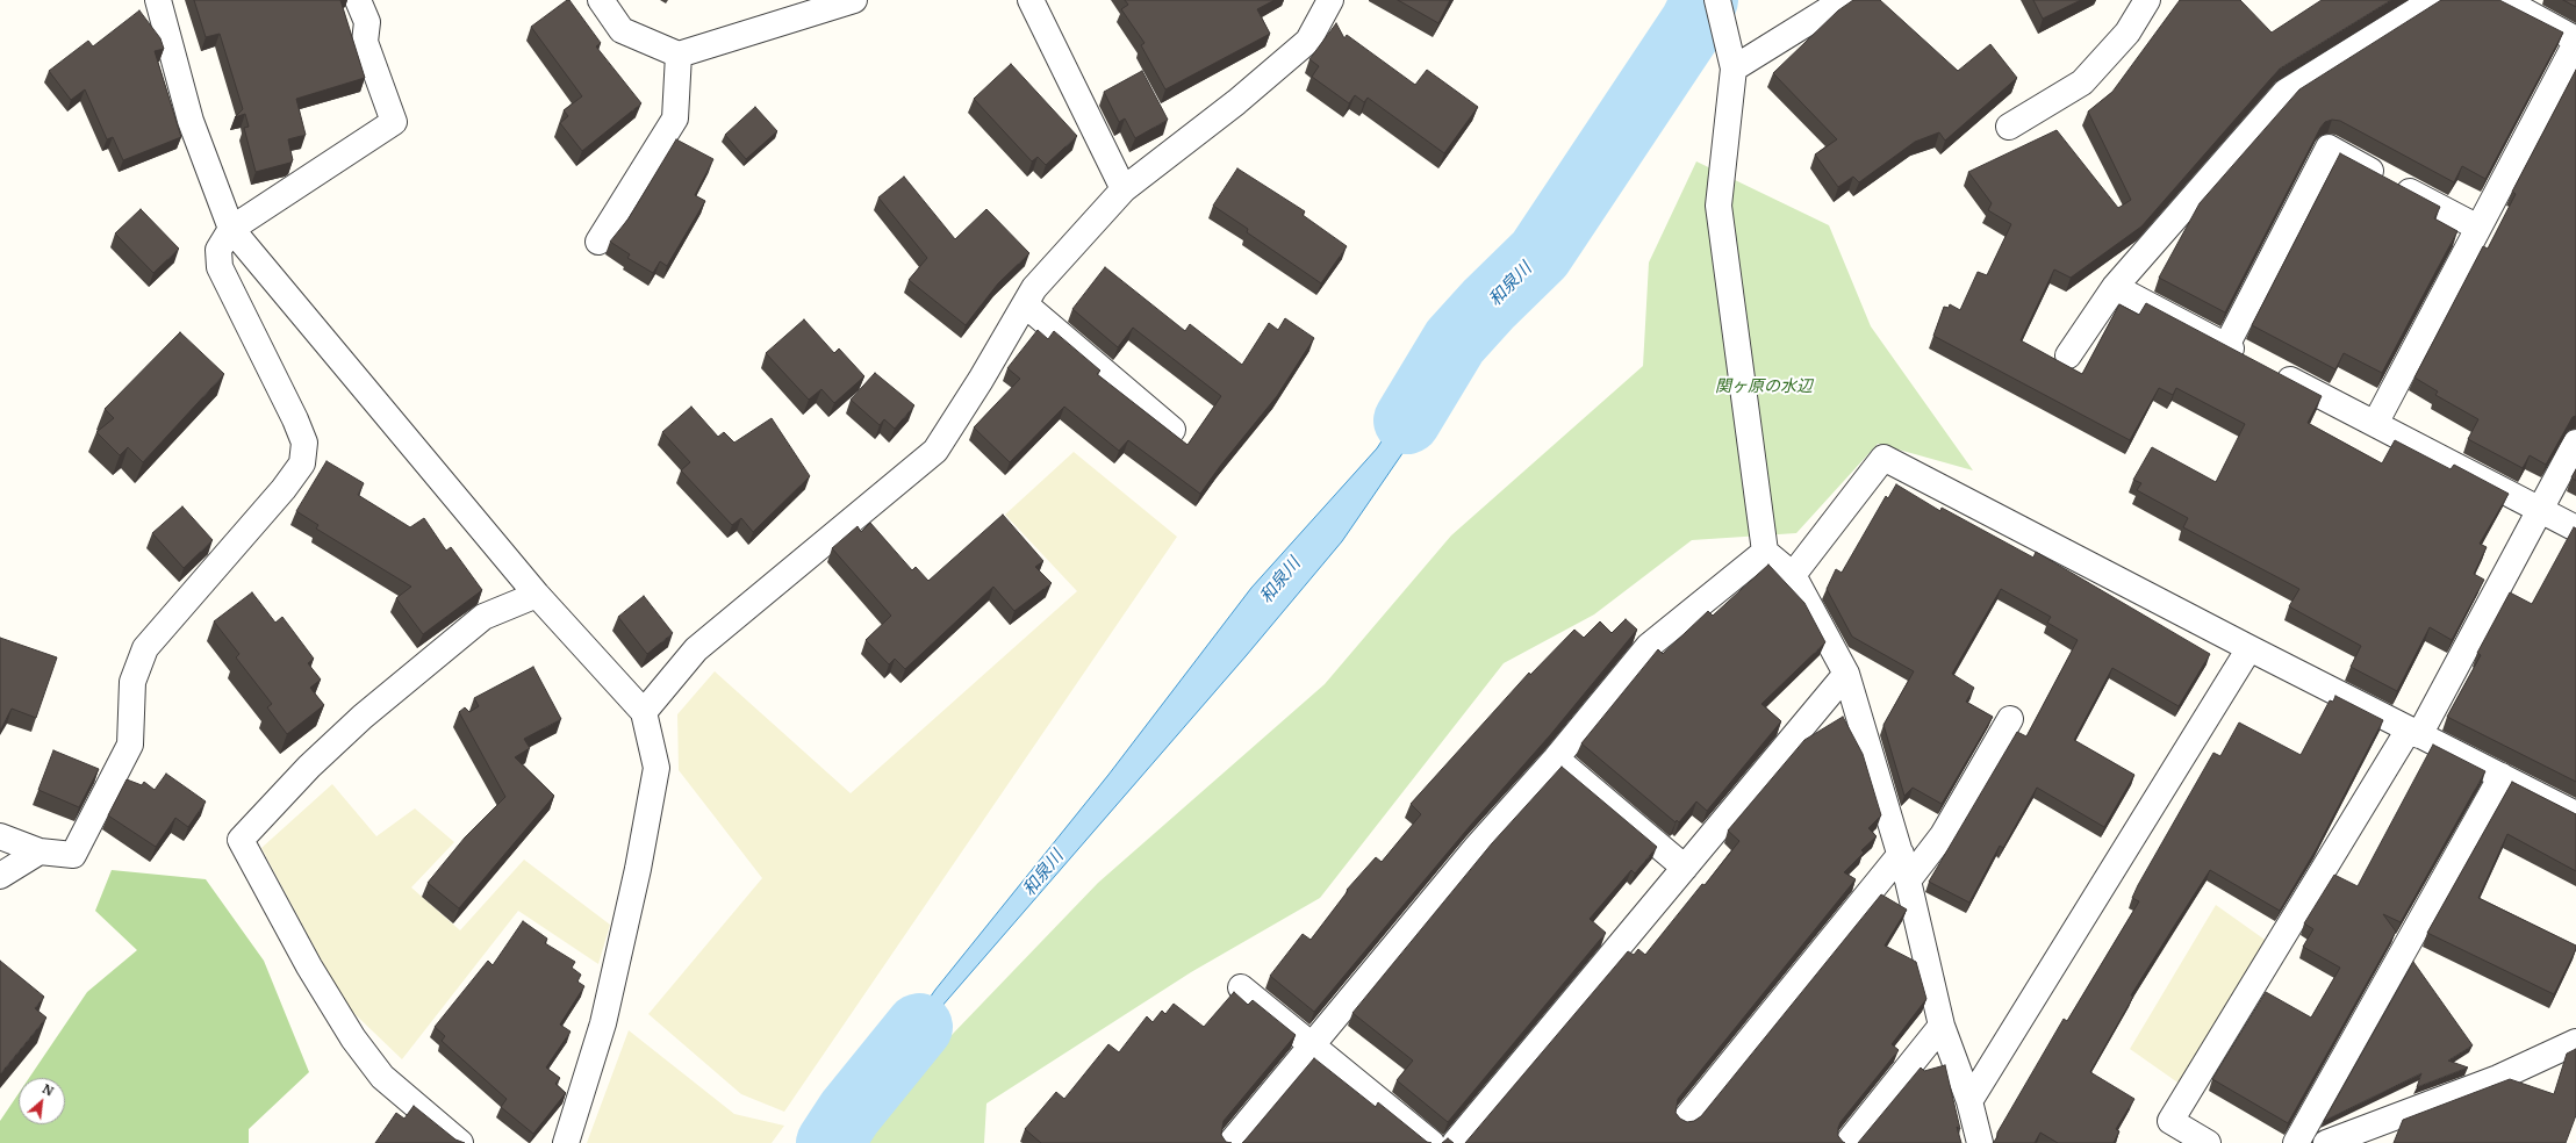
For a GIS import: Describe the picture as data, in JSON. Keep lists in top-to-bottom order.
{
  "water": ["和泉川"],
  "parks": ["関ヶ原の水辺"],
  "north": "top right"
}
